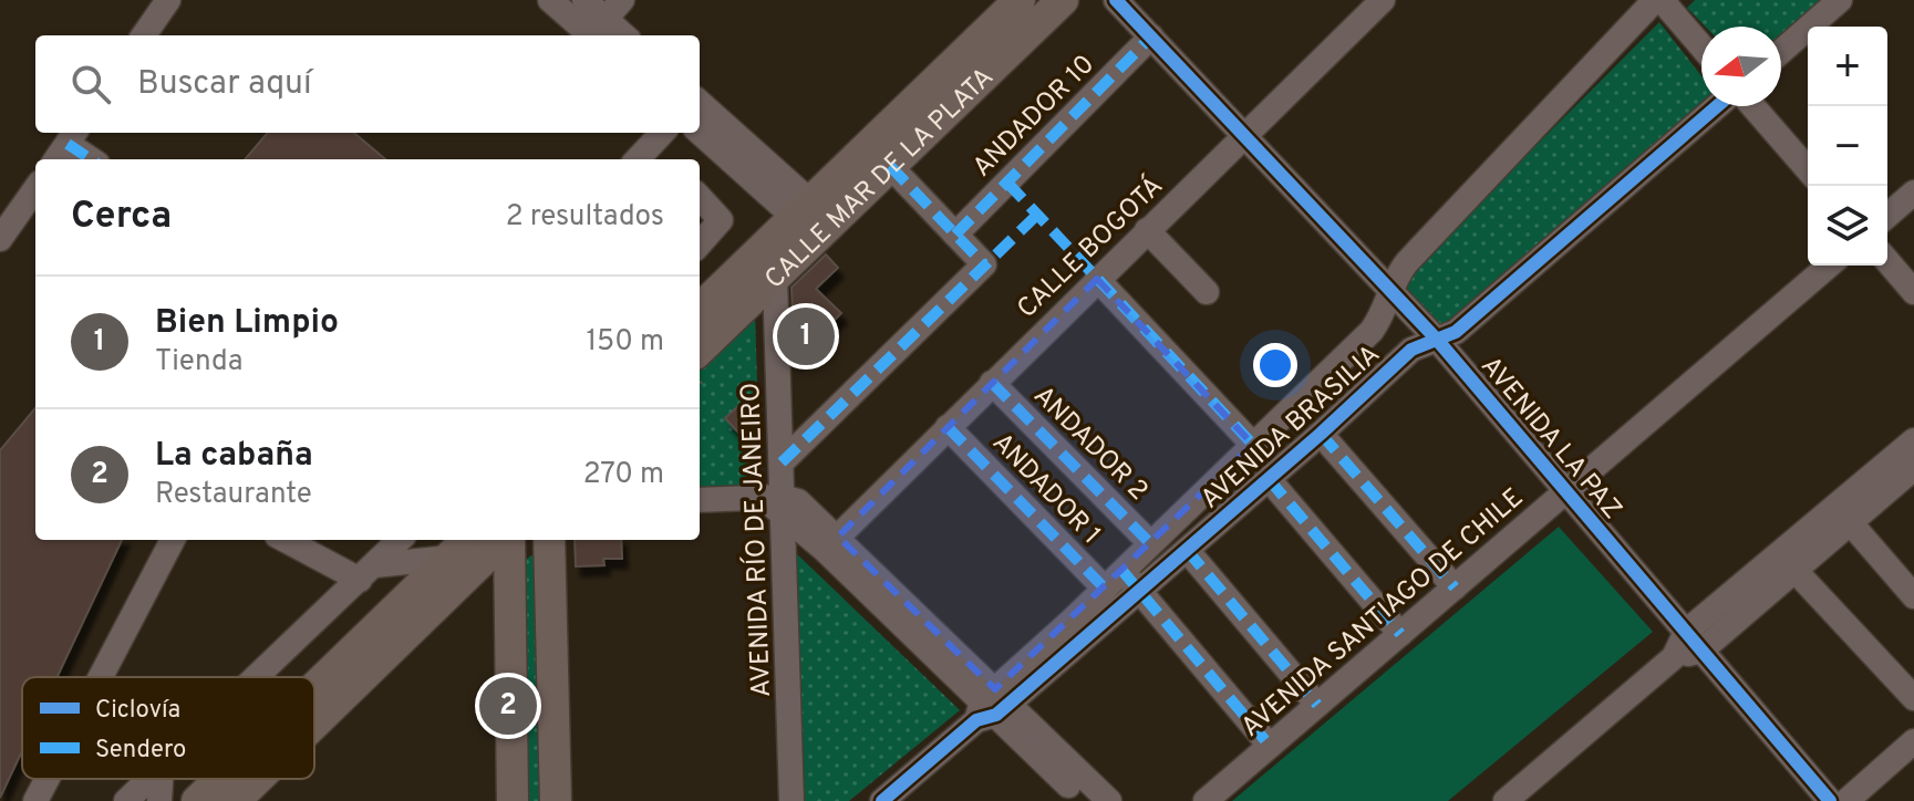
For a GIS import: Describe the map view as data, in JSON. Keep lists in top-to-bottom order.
{
  "streets": {
    "main road": ["CALLE MAR DE LA PLATA"],
    "street": [
      "ANDADOR 10",
      "CALLE BOGOTÁ",
      "AVENIDA BRASILIA",
      "AVENIDA LA PAZ",
      "ANDADOR 2",
      "ANDADOR 1",
      "AVENIDA RÍO DE JANEIRO",
      "AVENIDA SANTIAGO DE CHILE"
    ]
  },
  "crossings": [
    ["ANDADOR 10", "AVENIDA LA PAZ"],
    ["CALLE MAR DE LA PLATA", "AVENIDA RÍO DE JANEIRO"],
    ["CALLE BOGOTÁ", "AVENIDA LA PAZ"],
    ["CALLE BOGOTÁ", "ANDADOR 2"],
    ["CALLE BOGOTÁ", "ANDADOR 1"],
    ["AVENIDA BRASILIA", "AVENIDA LA PAZ"],
    ["AVENIDA BRASILIA", "ANDADOR 2"],
    ["AVENIDA BRASILIA", "ANDADOR 1"],
    ["AVENIDA LA PAZ", "AVENIDA SANTIAGO DE CHILE"],
    ["ANDADOR 1", "AVENIDA SANTIAGO DE CHILE"]
  ],
  "legend": ["Ciclovía", "Sendero"],
  "north": "left",
  "page": {
    "map_buttons": ["+", "−"],
    "search": "Buscar aquí",
    "heading": ["Cerca", "2 resultados"],
    "list": [
      {
        "mark": "1",
        "name": "Bien Limpio",
        "note": "Tienda",
        "value": "150 m"
      },
      {
        "mark": "2",
        "name": "La cabaña",
        "note": "Restaurante",
        "value": "270 m"
      }
    ],
    "pins": ["1", "2"]
  }
}
